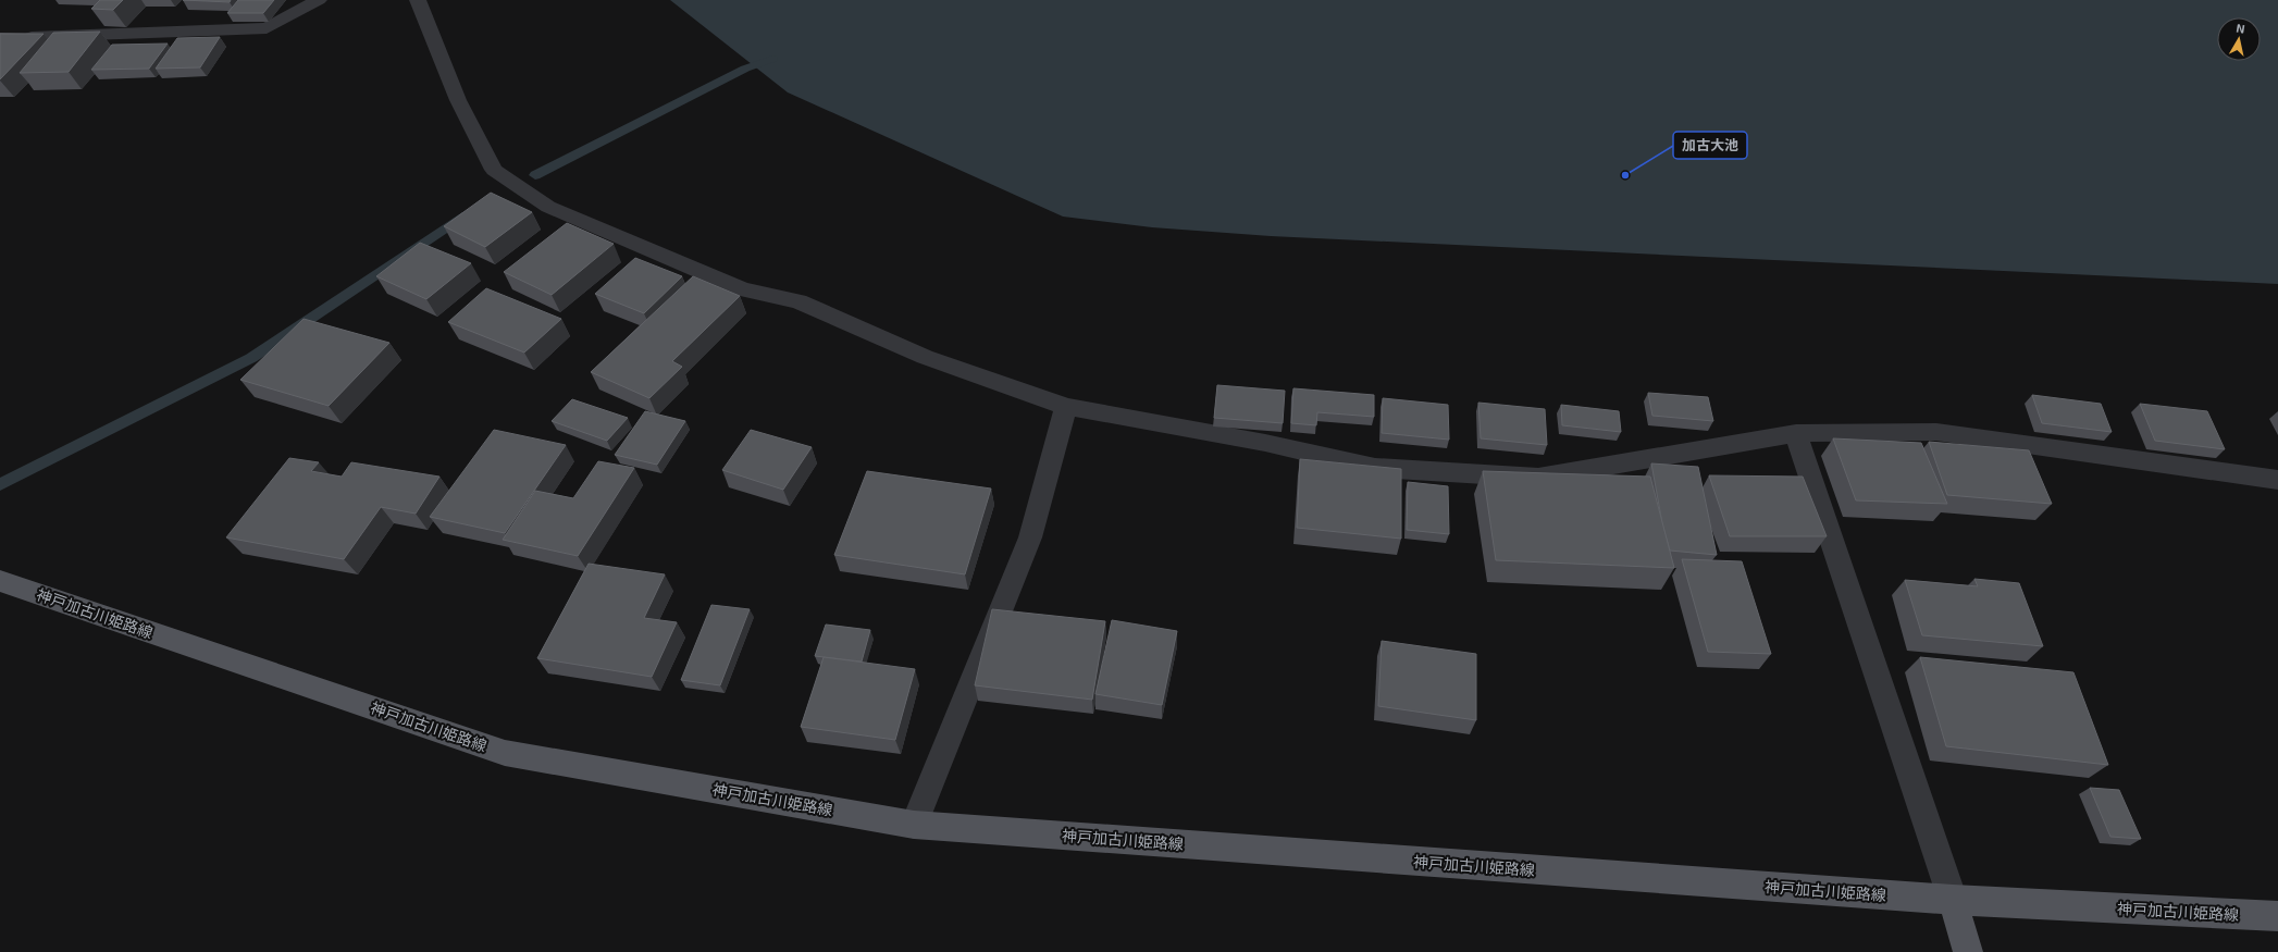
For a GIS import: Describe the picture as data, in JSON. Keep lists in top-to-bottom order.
{
  "streets": {
    "main road": ["神戸加古川姫路線"]
  },
  "places": ["加古大池"],
  "north": "top"
}
